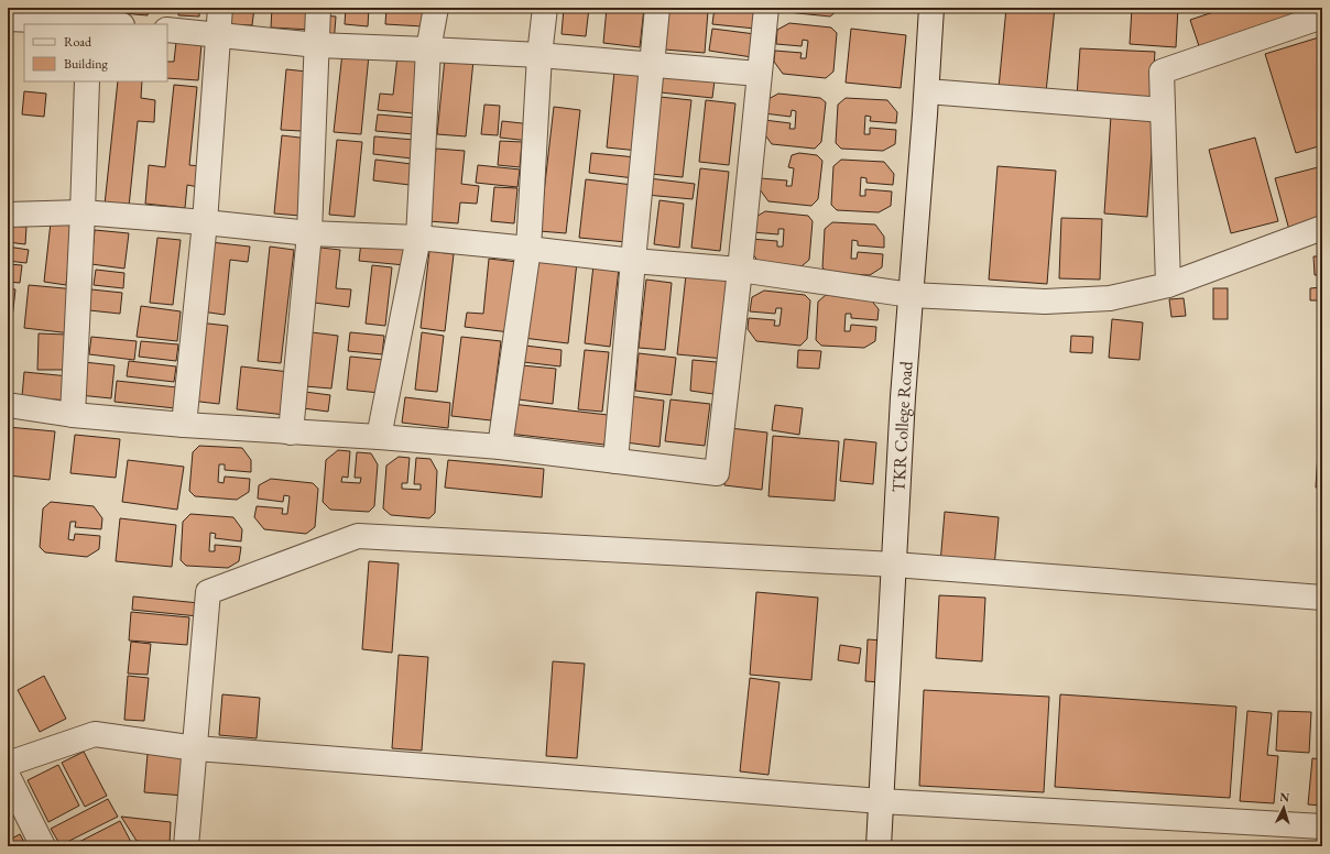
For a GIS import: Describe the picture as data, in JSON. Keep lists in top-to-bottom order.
{
  "streets": {
    "street": ["TKR College Road"]
  },
  "legend": ["Road", "Building"],
  "north": "top"
}
